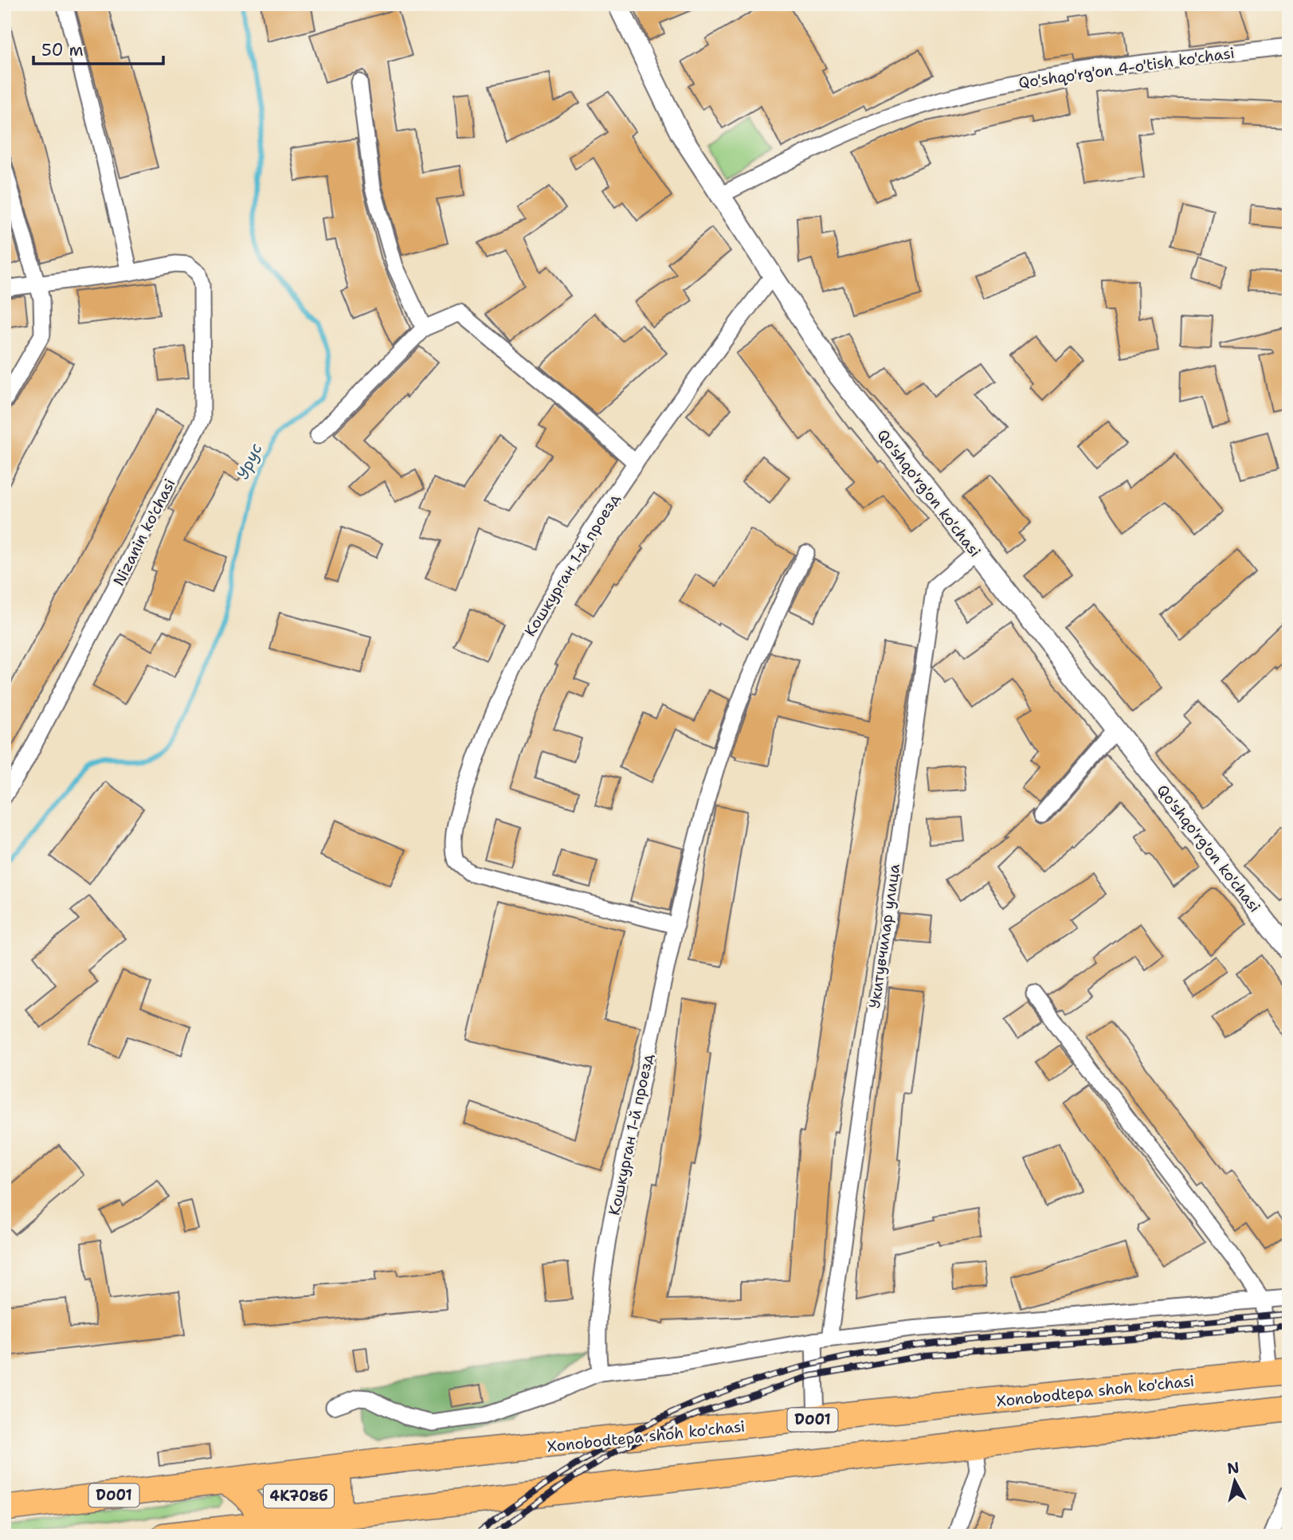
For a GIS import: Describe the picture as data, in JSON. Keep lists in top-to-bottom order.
{
  "streets": {
    "highway": ["Xonobodtepa shoh ko'chasi", "D001"],
    "main road": ["4К708б"],
    "street": [
      "Qo'shqo'rg'on 4-o'tish ko'chasi",
      "Qo'shqo'rg'on ko'chasi",
      "Nizanin ko'chasi",
      "Кошкурган 1-й проезд",
      "Укитувчилар улица"
    ]
  },
  "crossings": [
    ["Qo'shqo'rg'on 4-o'tish ko'chasi", "Qo'shqo'rg'on ko'chasi"],
    ["Qo'shqo'rg'on ko'chasi", "Кошкурган 1-й проезд"],
    ["Qo'shqo'rg'on ko'chasi", "Укитувчилар улица"],
    ["Укитувчилар улица", "Xonobodtepa shoh ko'chasi"],
    ["Xonobodtepa shoh ko'chasi", "4К708б"]
  ],
  "water": ["Урус"],
  "scale_bar": "50 m",
  "north": "top"
}
